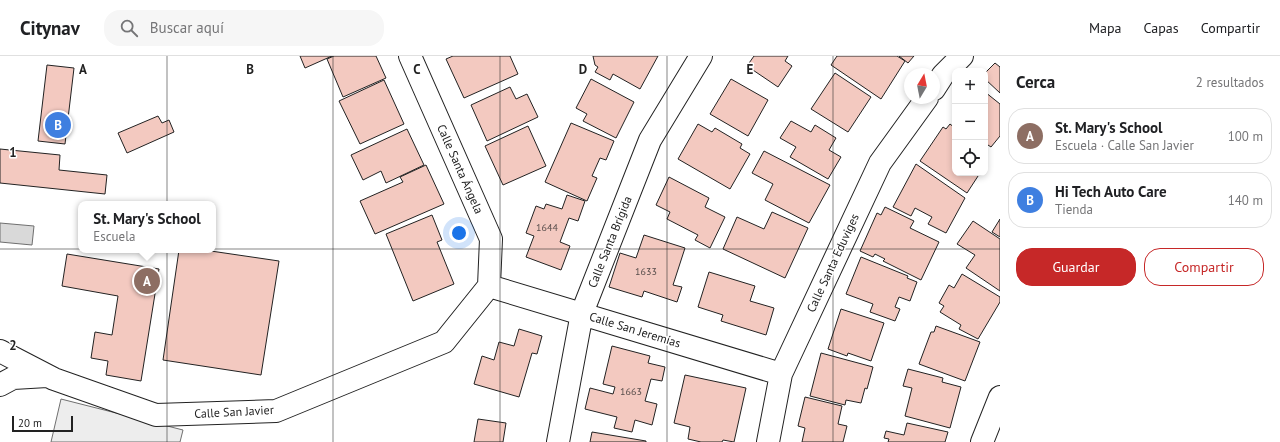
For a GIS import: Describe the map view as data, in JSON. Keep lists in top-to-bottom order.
{
  "streets": {
    "street": [
      "Calle Santa Ángela",
      "Calle Santa Brígida",
      "Calle Santa Eduviges",
      "Calle San Jeremías",
      "Calle San Javier"
    ]
  },
  "crossings": [
    ["Calle Santa Ángela", "Calle San Jeremías"],
    ["Calle Santa Ángela", "Calle San Javier"],
    ["Calle Santa Brígida", "Calle San Jeremías"],
    ["Calle Santa Eduviges", "Calle San Jeremías"],
    ["Calle San Jeremías", "Calle San Javier"]
  ],
  "house_numbers": ["1644", "1633", "1663"],
  "scale_bar": "20 m",
  "north": "top",
  "page": {
    "header": "Citynav",
    "search": "Buscar aquí",
    "nav": ["Mapa", "Capas", "Compartir"],
    "heading": ["Cerca", "2 resultados"],
    "map_buttons": ["+", "−"],
    "list": [
      {
        "mark": "A",
        "name": "St. Mary's School",
        "note": "Escuela · Calle San Javier",
        "value": "100 m"
      },
      {
        "mark": "B",
        "name": "Hi Tech Auto Care",
        "note": "Tienda",
        "value": "140 m"
      }
    ],
    "pins": ["B", "A"],
    "popup": ["St. Mary's School", "Escuela"],
    "buttons": ["Guardar", "Compartir"],
    "scale": "20 m"
  },
  "grid": {
    "columns": [
      "A",
      "B",
      "C",
      "D",
      "E"
    ],
    "rows": ["1", "2"]
  }
}
